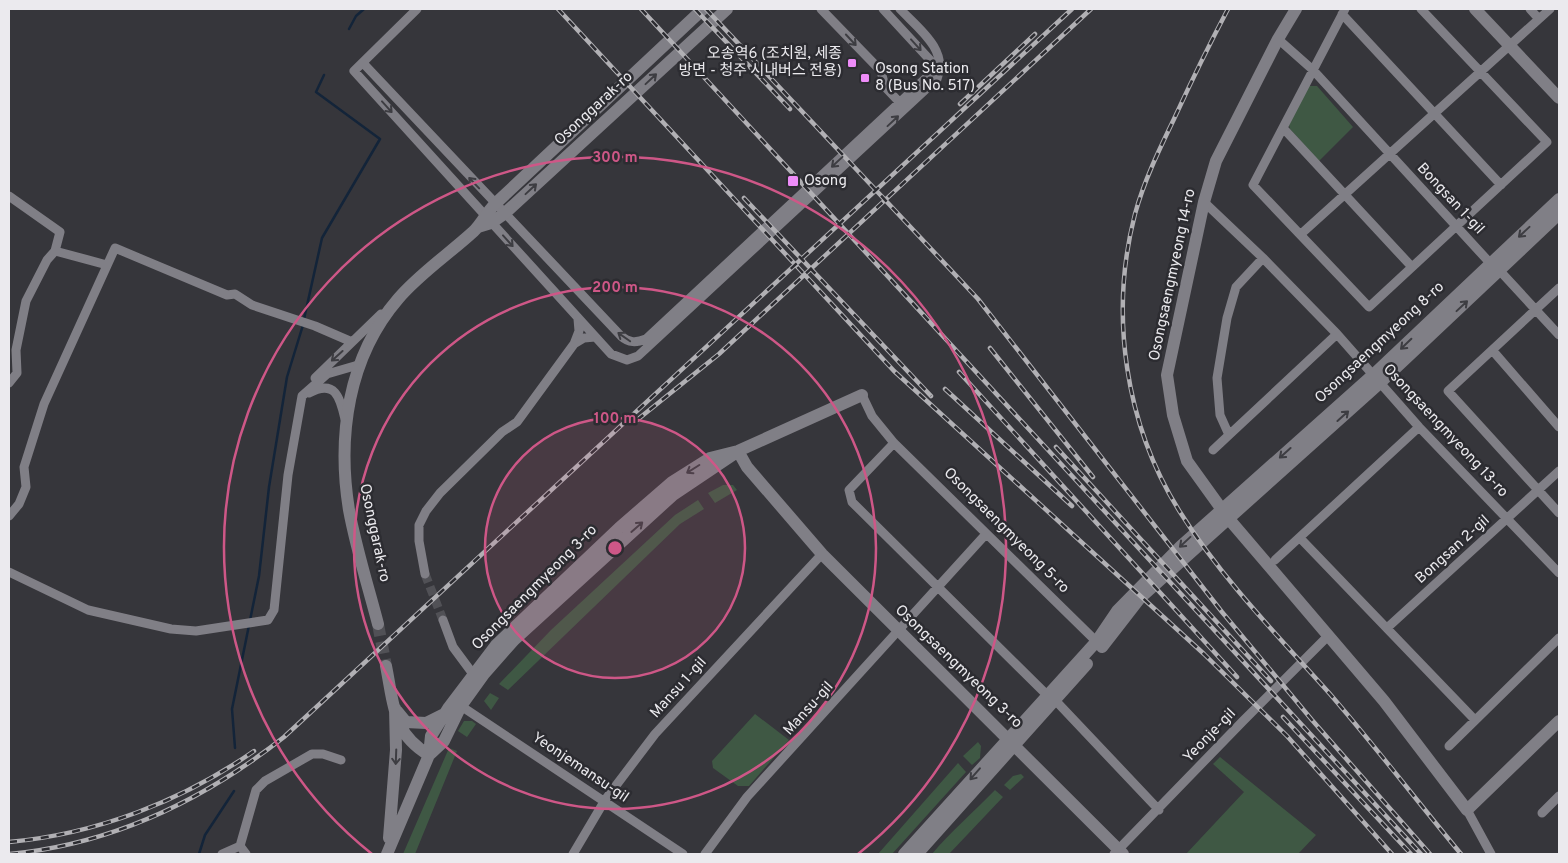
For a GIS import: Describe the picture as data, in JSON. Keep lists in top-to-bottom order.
{
  "streets": {
    "street": [
      "Osonggarak-ro",
      "Bongsan 1-gil",
      "Osongsaengmyeong 14-ro",
      "Osongsaengmyeong 8-ro",
      "Osongsaengmyeong 13-ro",
      "Osongsaengmyeong 5-ro",
      "Bongsan 2-gil",
      "Osongsaengmyeong 3-ro",
      "Mansu 1-gil",
      "Mansu-gil",
      "Yeonje-gil",
      "Yeonjemansu-gil"
    ]
  },
  "crossings": [
    ["Bongsan 1-gil", "Osongsaengmyeong 14-ro"],
    ["Bongsan 1-gil", "Osongsaengmyeong 8-ro"],
    ["Osongsaengmyeong 14-ro", "Osongsaengmyeong 8-ro"],
    ["Osongsaengmyeong 14-ro", "Osongsaengmyeong 13-ro"],
    ["Osongsaengmyeong 14-ro", "Yeonje-gil"],
    ["Osongsaengmyeong 8-ro", "Osongsaengmyeong 13-ro"],
    ["Osongsaengmyeong 8-ro", "Osongsaengmyeong 5-ro"],
    ["Osongsaengmyeong 13-ro", "Bongsan 2-gil"],
    ["Osongsaengmyeong 5-ro", "Osongsaengmyeong 3-ro"],
    ["Osongsaengmyeong 5-ro", "Mansu-gil"],
    ["Osongsaengmyeong 3-ro", "Mansu 1-gil"],
    ["Osongsaengmyeong 3-ro", "Mansu-gil"],
    ["Osongsaengmyeong 3-ro", "Yeonje-gil"],
    ["Osongsaengmyeong 3-ro", "Yeonjemansu-gil"],
    ["Mansu 1-gil", "Yeonjemansu-gil"]
  ],
  "places": {
    "transit": ["오송역6 (조치원, 세종 방면 - 청주 시내버스 전용)", "Osong Station 8 (Bus No. 517)", "Osong"]
  },
  "rings": ["300 m", "200 m", "100 m"]
}
